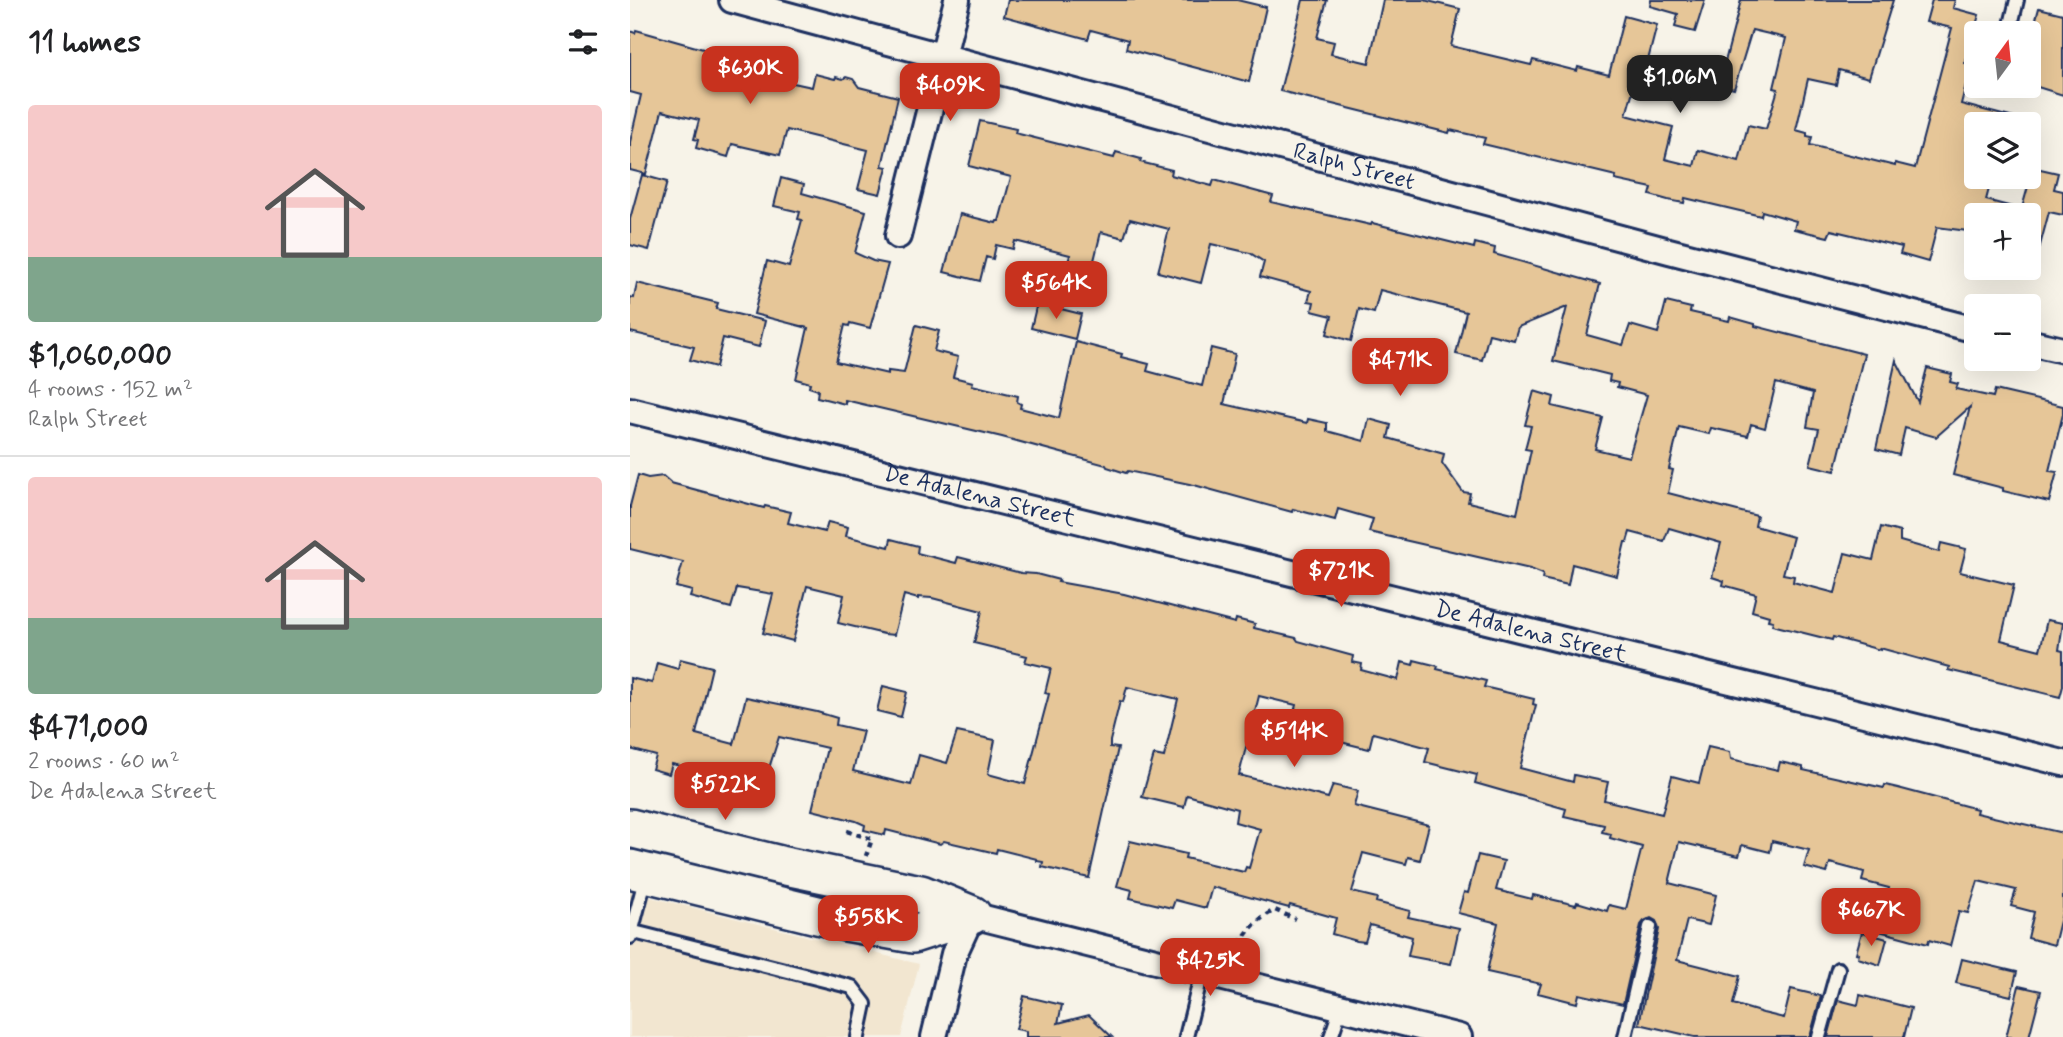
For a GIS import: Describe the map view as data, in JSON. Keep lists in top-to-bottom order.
{
  "streets": {
    "street": ["Ralph Street", "De Adalena Street"]
  },
  "north": "top",
  "page": {
    "heading": "11 homes",
    "map_buttons": ["+", "−"],
    "price": [
      "$630K",
      "$1.06M",
      "$409K",
      "$564K",
      "$471K",
      "$721K",
      "$514K",
      "$522K",
      "$667K",
      "$558K",
      "$425K"
    ],
    "list": [
      {
        "name": "$1,060,000",
        "note": "4 rooms · 152 m² · Ralph Street"
      },
      {
        "name": "$471,000",
        "note": "2 rooms · 60 m² · De Adalena Street"
      }
    ]
  }
}
